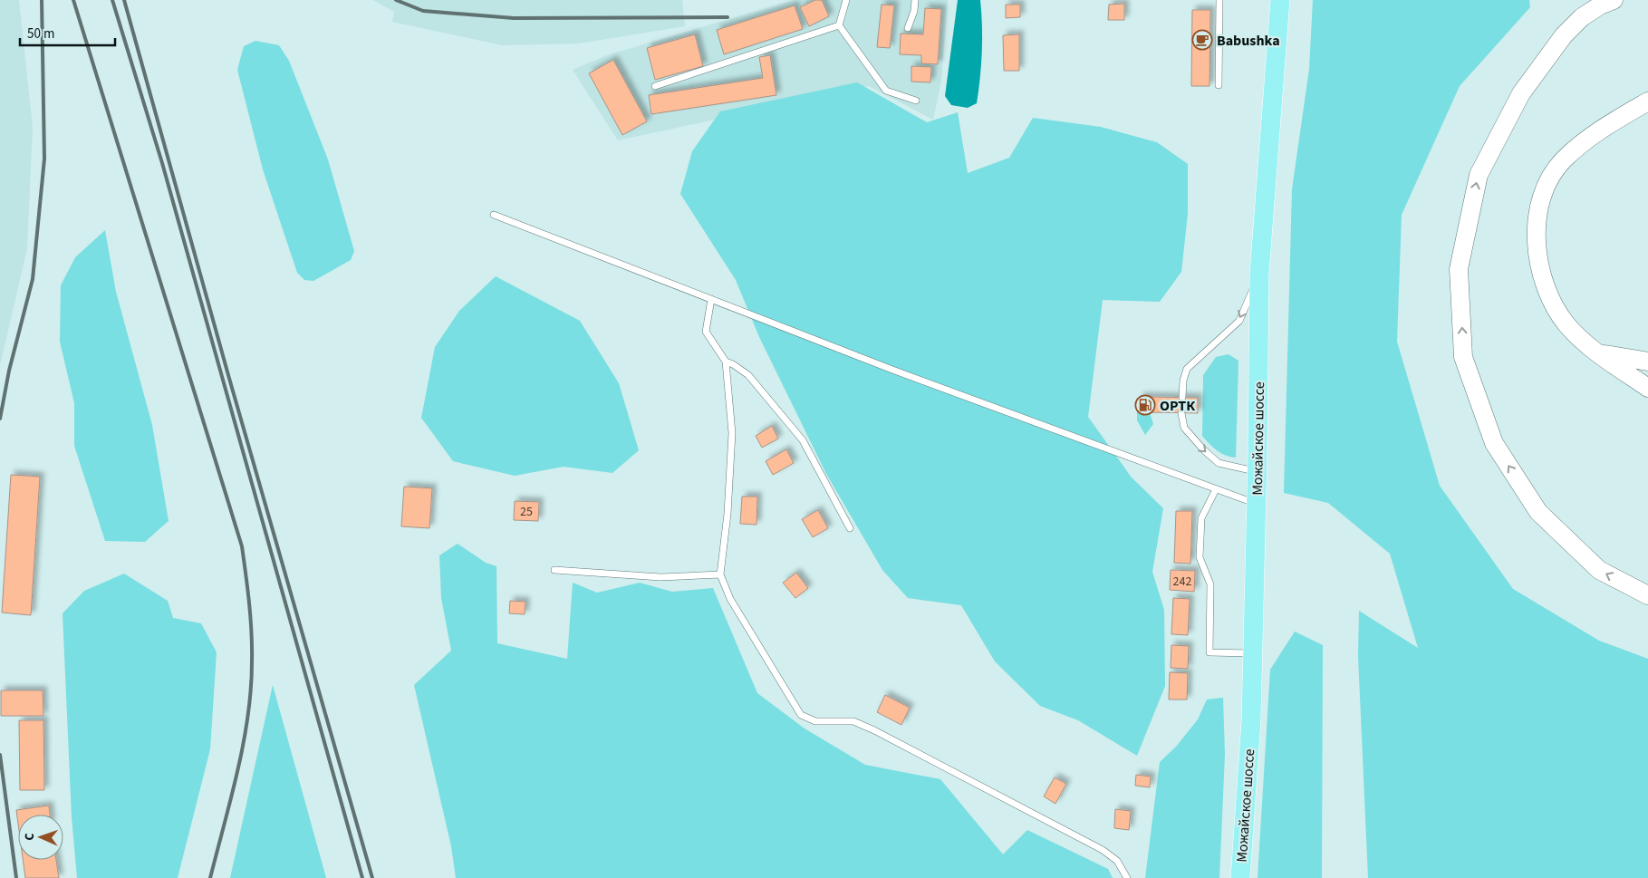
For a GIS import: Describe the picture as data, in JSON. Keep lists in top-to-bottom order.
{
  "streets": {
    "main road": ["Можайское шоссе"]
  },
  "places": {
    "cafe": ["Babushka"],
    "fuel station": ["ОРТК"]
  },
  "house_numbers": ["25", "242"],
  "scale_bar": "50 m",
  "north": "left"
}
